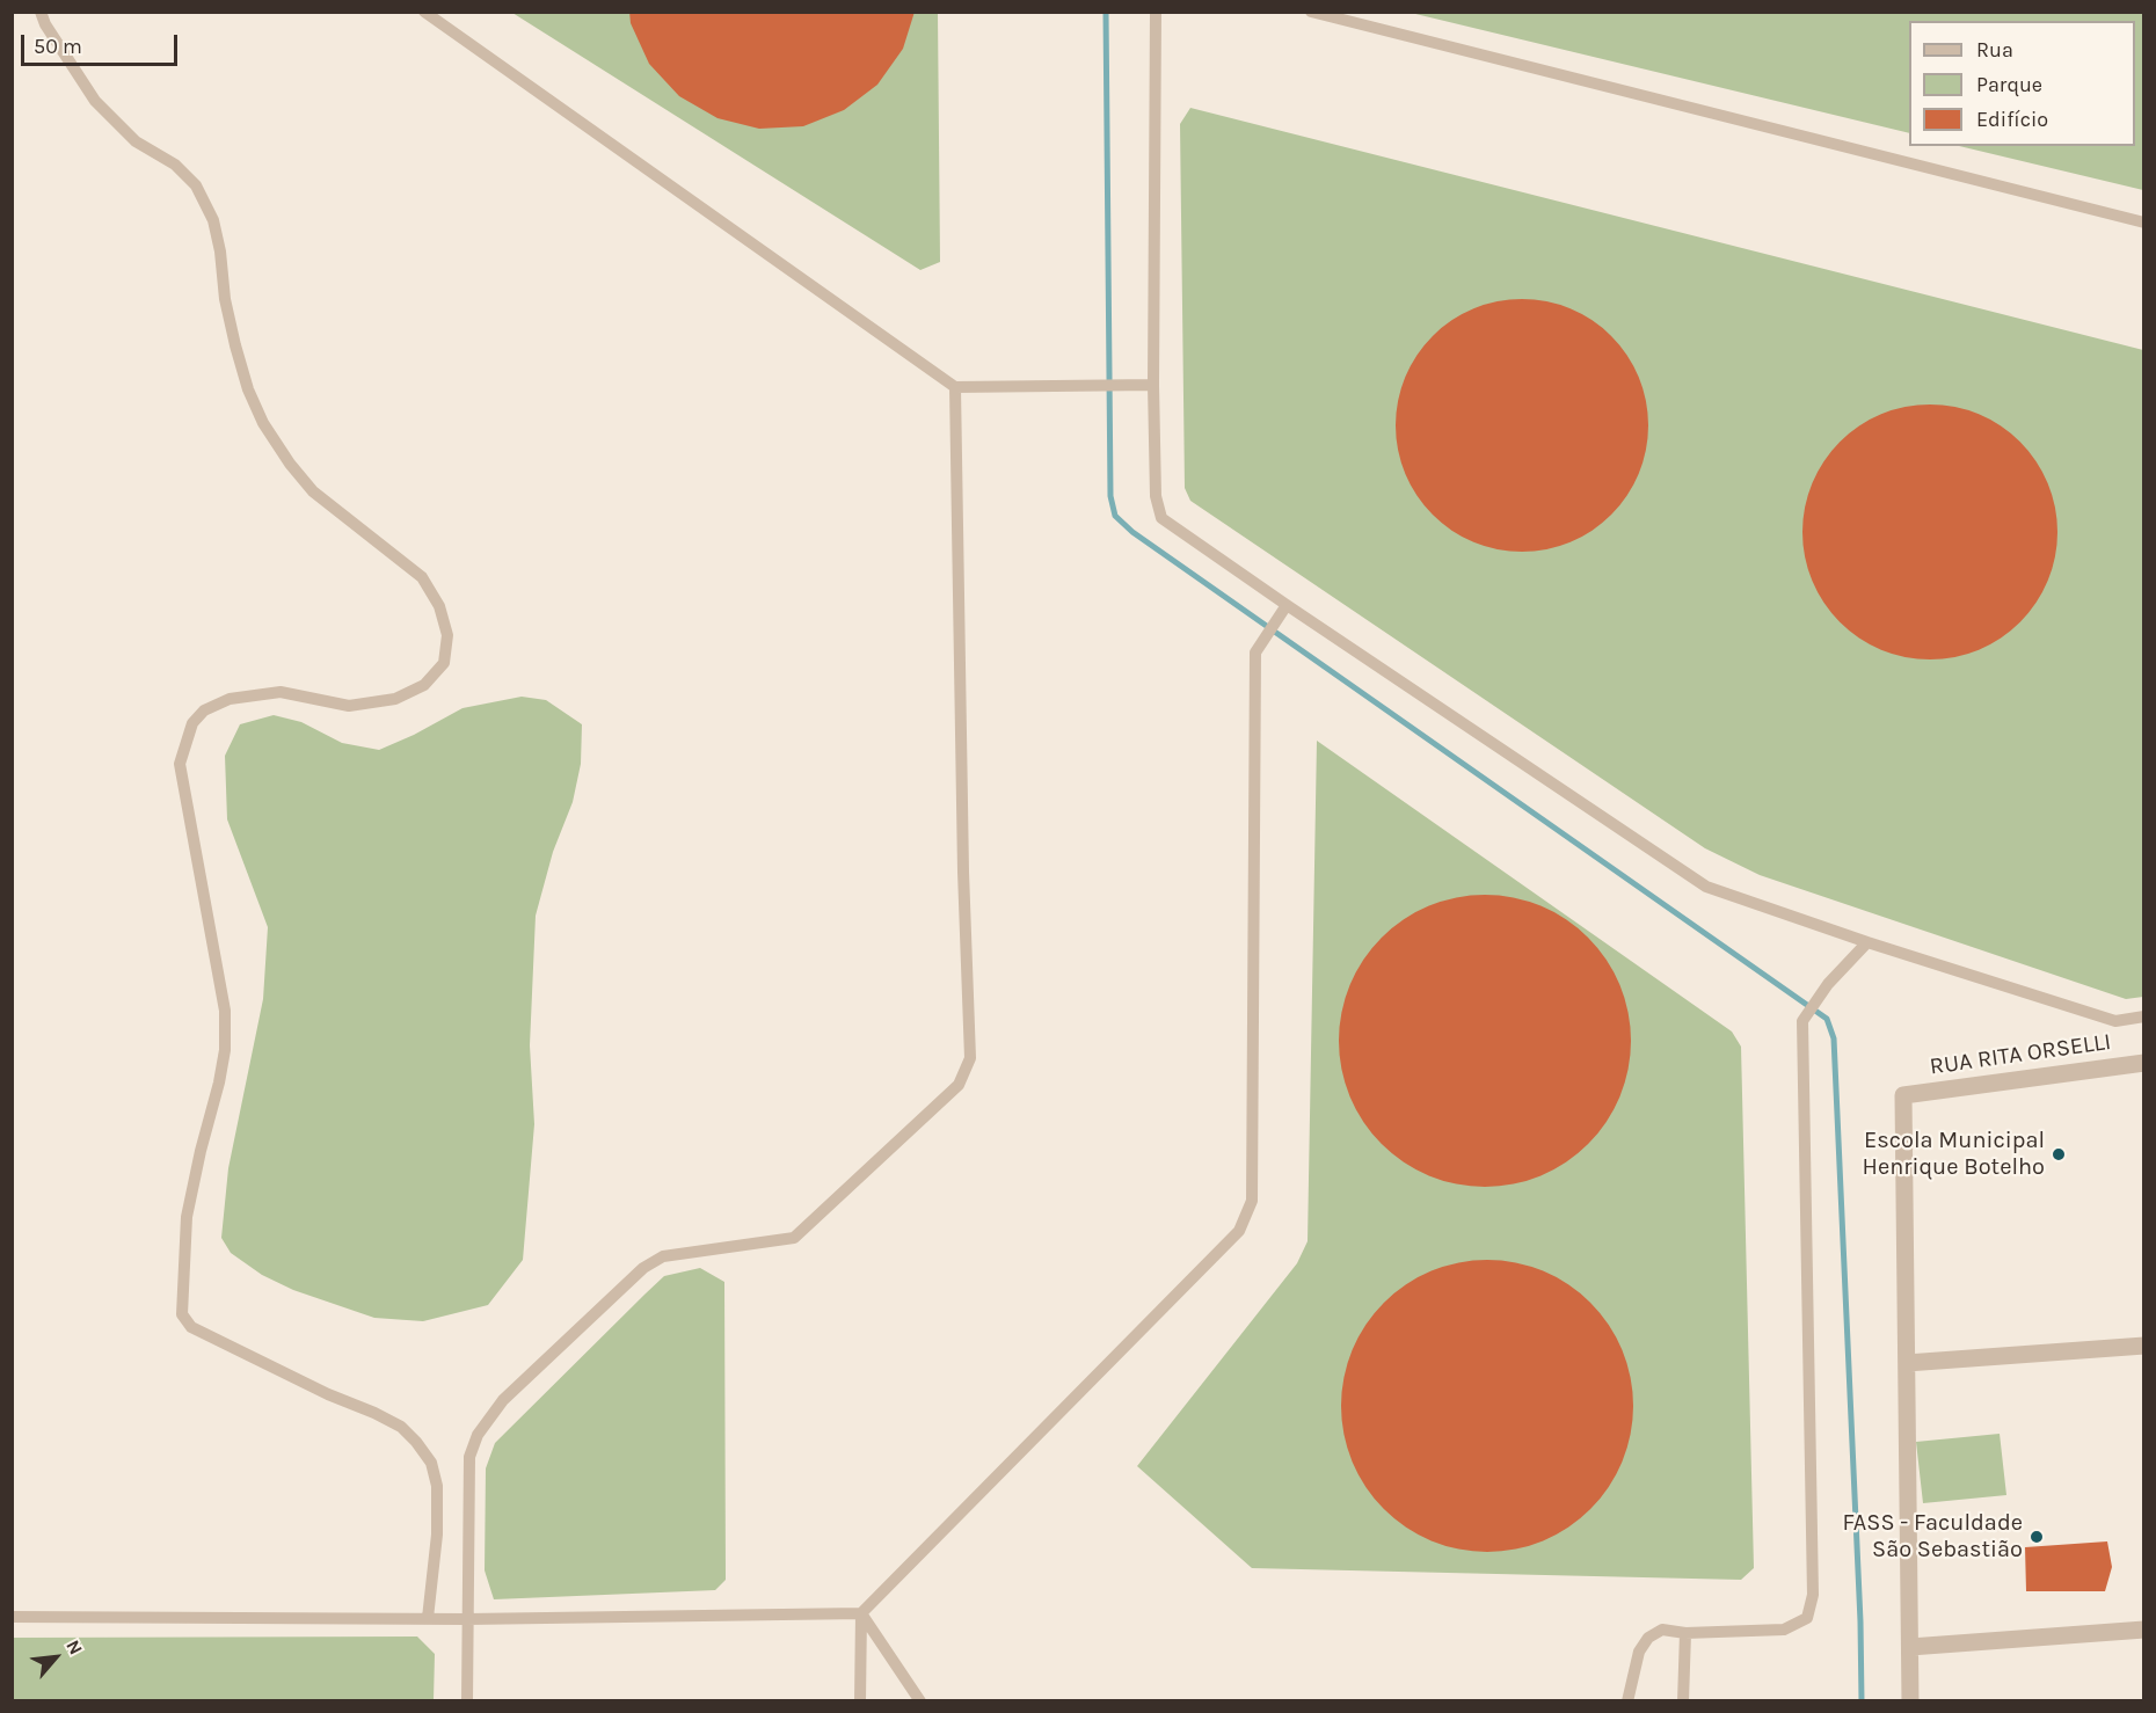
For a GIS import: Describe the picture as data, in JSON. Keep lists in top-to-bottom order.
{
  "streets": {
    "street": ["RUA RITA ORSELLI"]
  },
  "places": ["Escola Municipal Henrique Botelho", "FASS - Faculdade São Sebastião"],
  "legend": ["Rua", "Parque", "Edifício"],
  "scale_bar": "50 m",
  "north": "top right"
}
